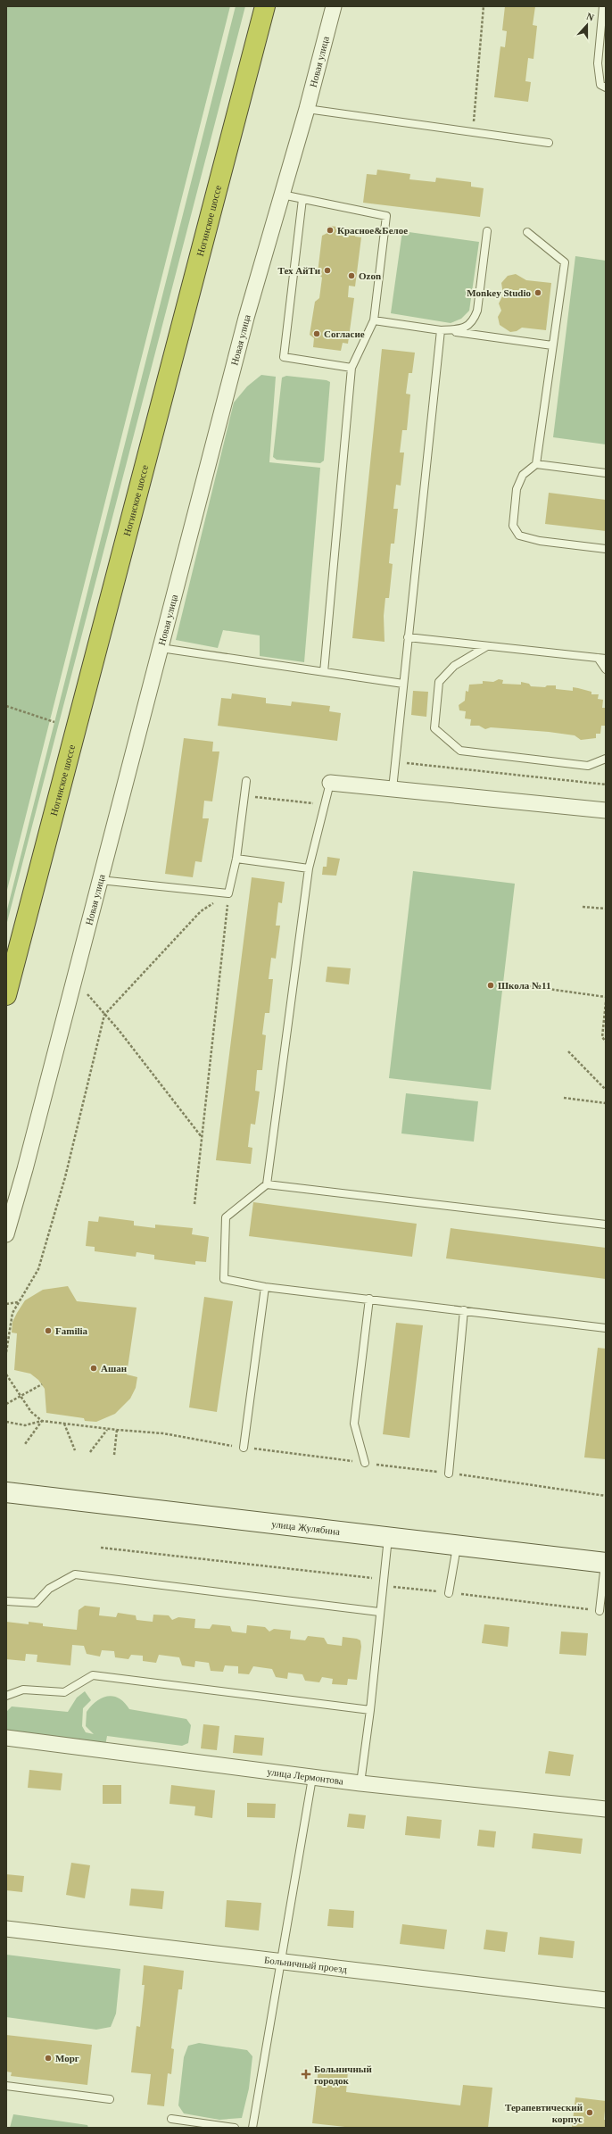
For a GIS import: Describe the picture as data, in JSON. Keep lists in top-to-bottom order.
{
  "streets": {
    "highway": ["Ногинское шоссе"],
    "main road": ["улица Жулябина"],
    "street": ["Новая улица", "улица Лермонтова", "Больничный проезд"]
  },
  "places": {
    "other": [
      "Красное&Белое",
      "Тех АйТи",
      "Ozon",
      "Monkey Studio",
      "Согласие",
      "Школа №11",
      "Familia",
      "Ашан",
      "Морг",
      "Терапевтический корпус"
    ],
    "health": ["Больничный городок"]
  },
  "north": "top"
}
